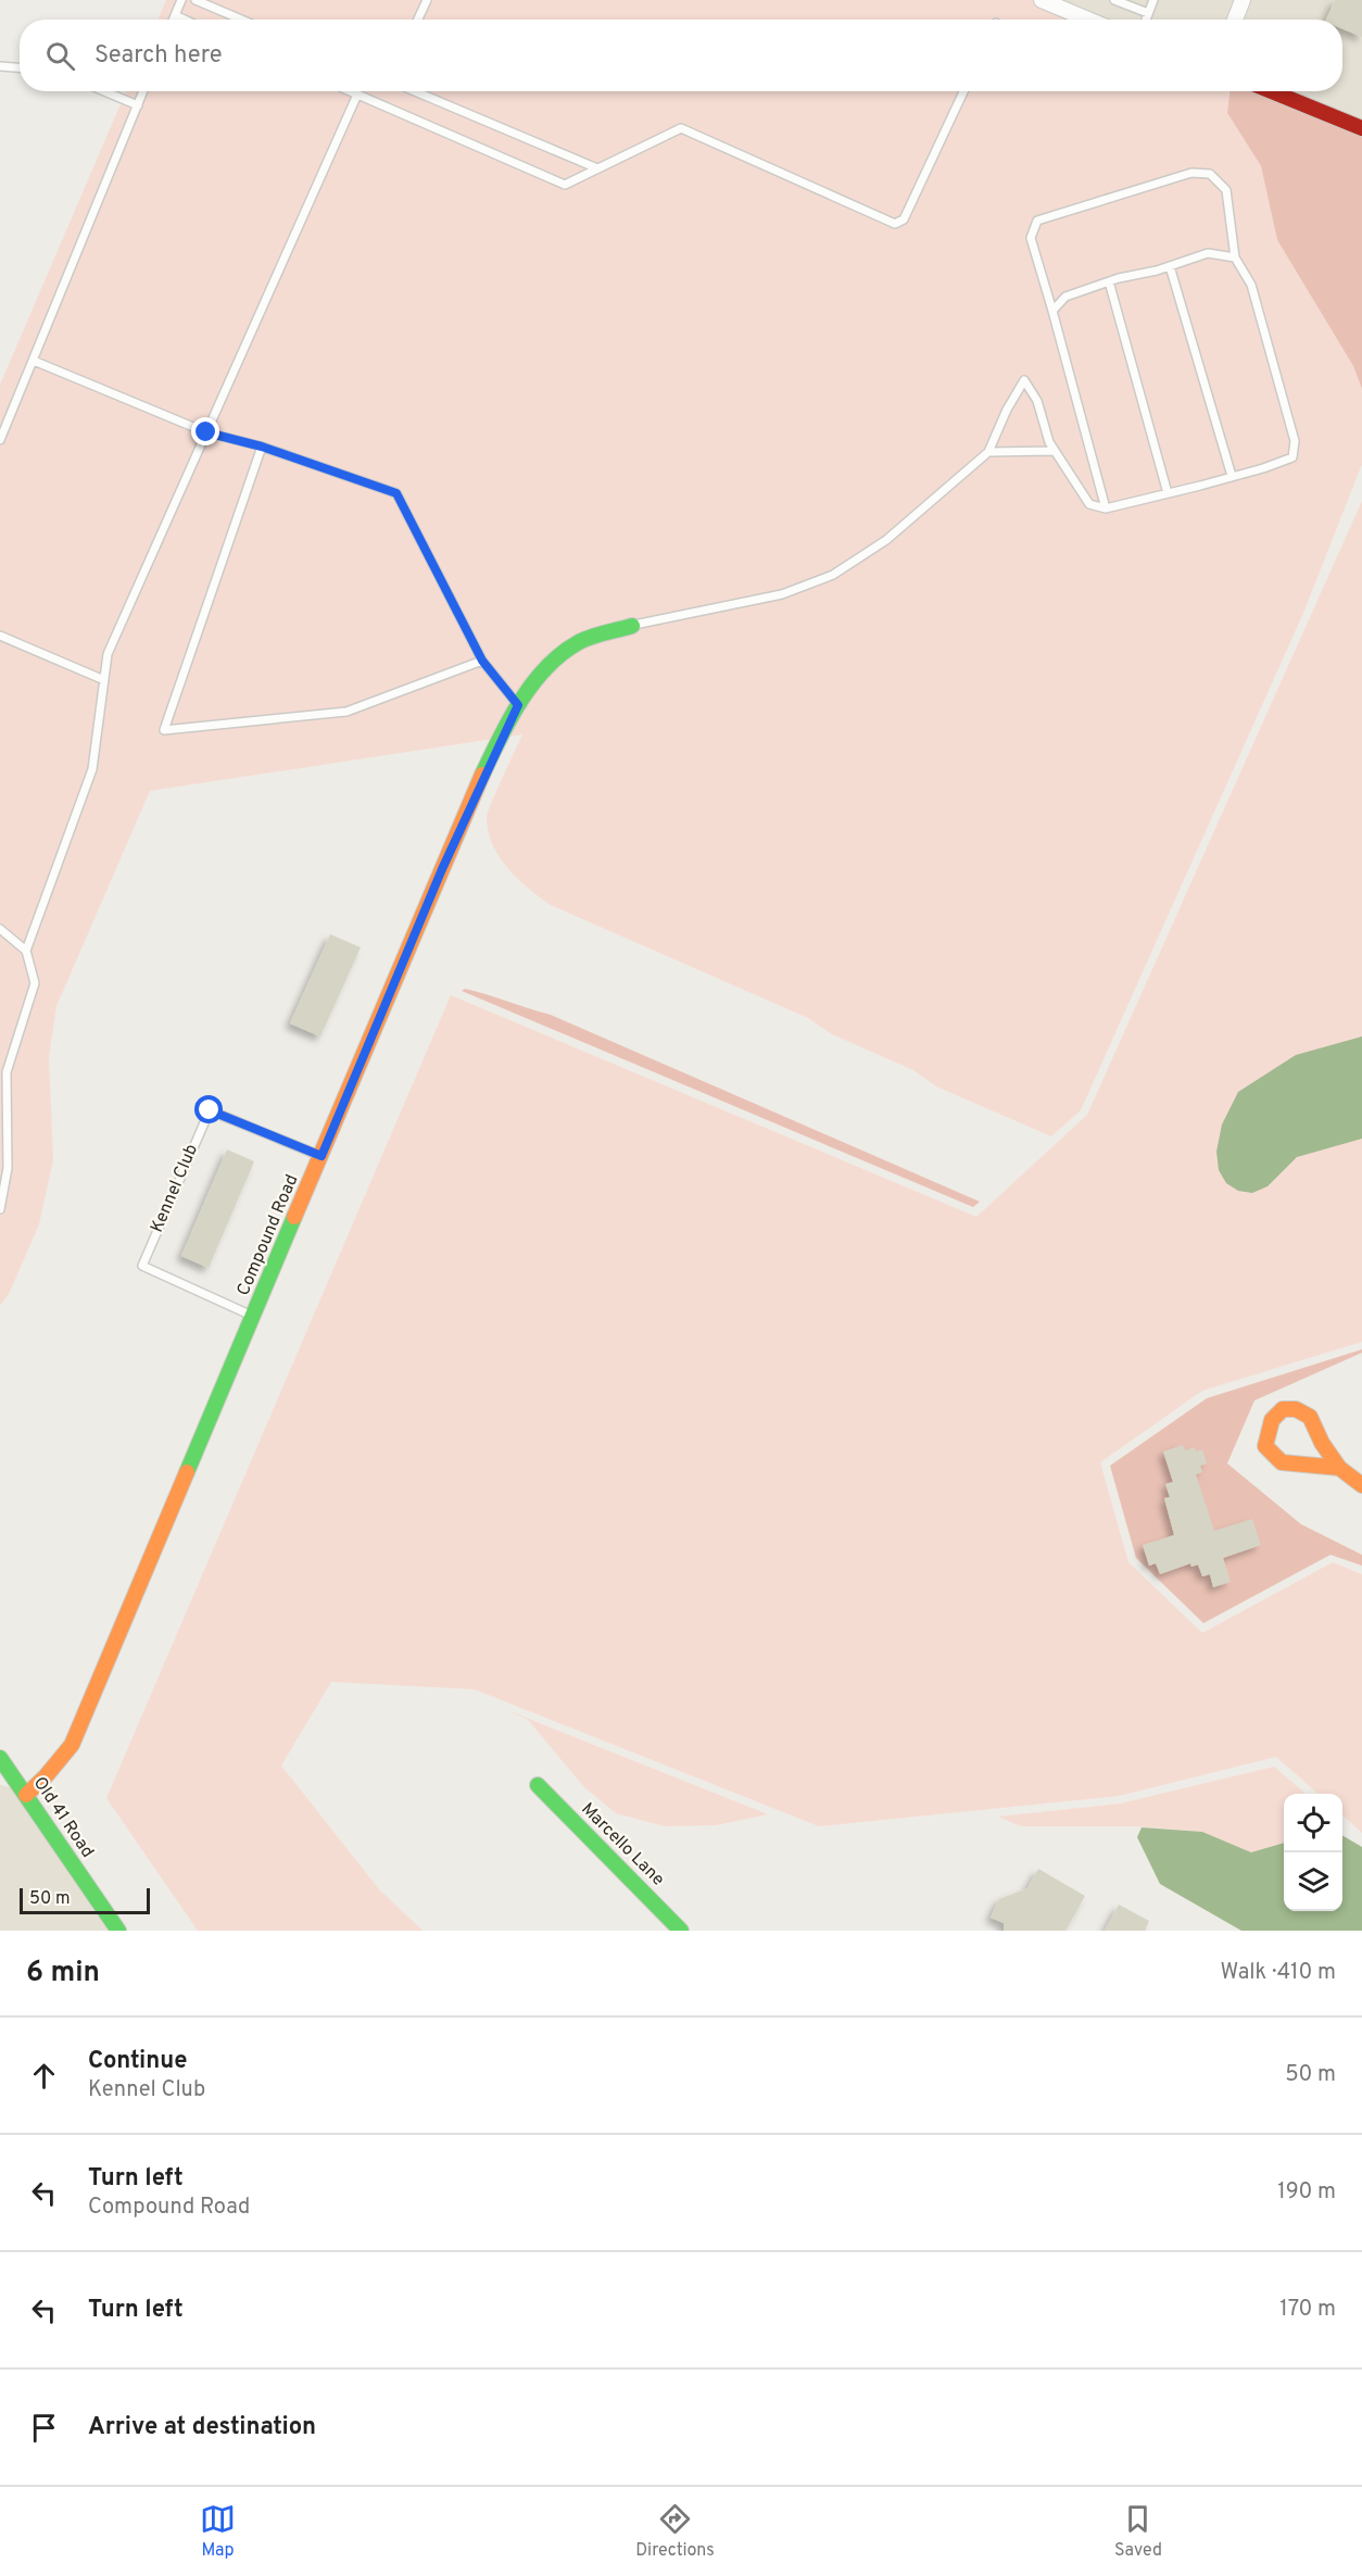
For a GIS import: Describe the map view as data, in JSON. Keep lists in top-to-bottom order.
{
  "streets": {
    "street": ["Compound Road", "Old 41 Road", "Marcello Lane"],
    "lane": ["Kennel Club"]
  },
  "crossings": [
    ["Kennel Club", "Compound Road"],
    ["Compound Road", "Old 41 Road"]
  ],
  "scale_bar": "50 m",
  "page": {
    "search": "Search here",
    "scale": "50 m",
    "heading": ["6 min", "Walk · 410 m"],
    "list": [
      ["Continue", "Kennel Club", "50 m"],
      ["Turn left", "Compound Road", "190 m"],
      ["Turn left", "170 m"],
      "Arrive at destination"
    ],
    "nav": ["Map", "Directions", "Saved"]
  }
}
